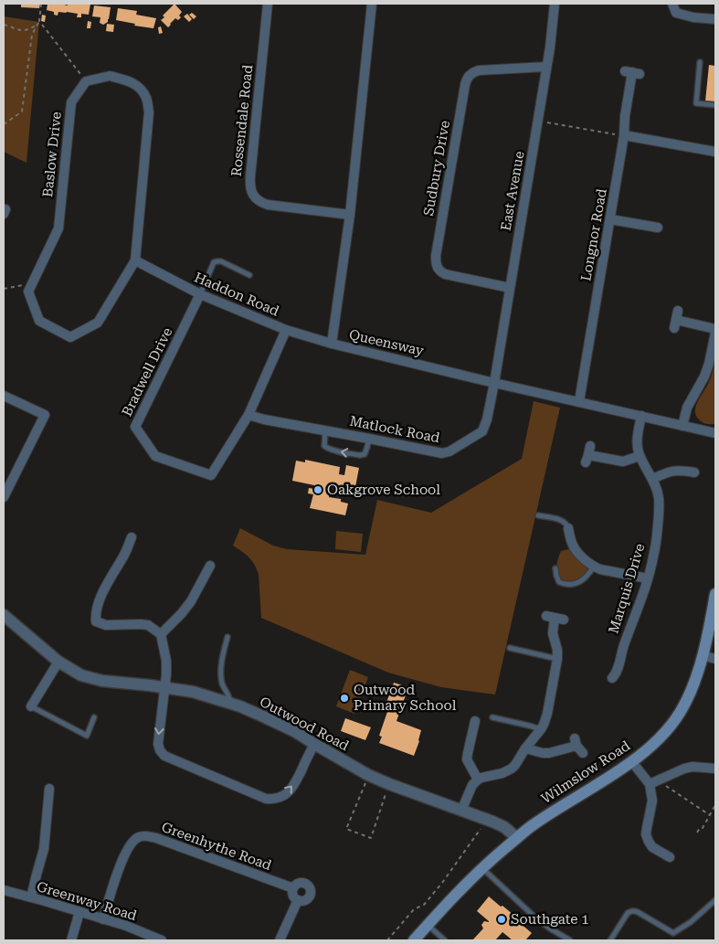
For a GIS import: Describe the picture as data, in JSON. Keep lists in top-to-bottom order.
{
  "streets": {
    "main road": ["Wilmslow Road"],
    "street": [
      "Rossendale Road",
      "Baslow Drive",
      "Sudbury Drive",
      "East Avenue",
      "Longnor Road",
      "Haddon Road",
      "Queensway",
      "Bradwell Drive",
      "Matlock Road",
      "Marquis Drive",
      "Outwood Road",
      "Greenhythe Road",
      "Greenway Road"
    ]
  },
  "crossings": [
    ["Rossendale Road", "Queensway"],
    ["Sudbury Drive", "East Avenue"],
    ["East Avenue", "Queensway"],
    ["East Avenue", "Matlock Road"],
    ["Longnor Road", "Queensway"],
    ["Haddon Road", "Queensway"],
    ["Haddon Road", "Bradwell Drive"],
    ["Queensway", "Matlock Road"],
    ["Queensway", "Marquis Drive"],
    ["Bradwell Drive", "Matlock Road"],
    ["Outwood Road", "Wilmslow Road"],
    ["Greenhythe Road", "Greenway Road"]
  ],
  "places": ["Oakgrove School", "Outwood Primary School", "Southgate 1"]
}
